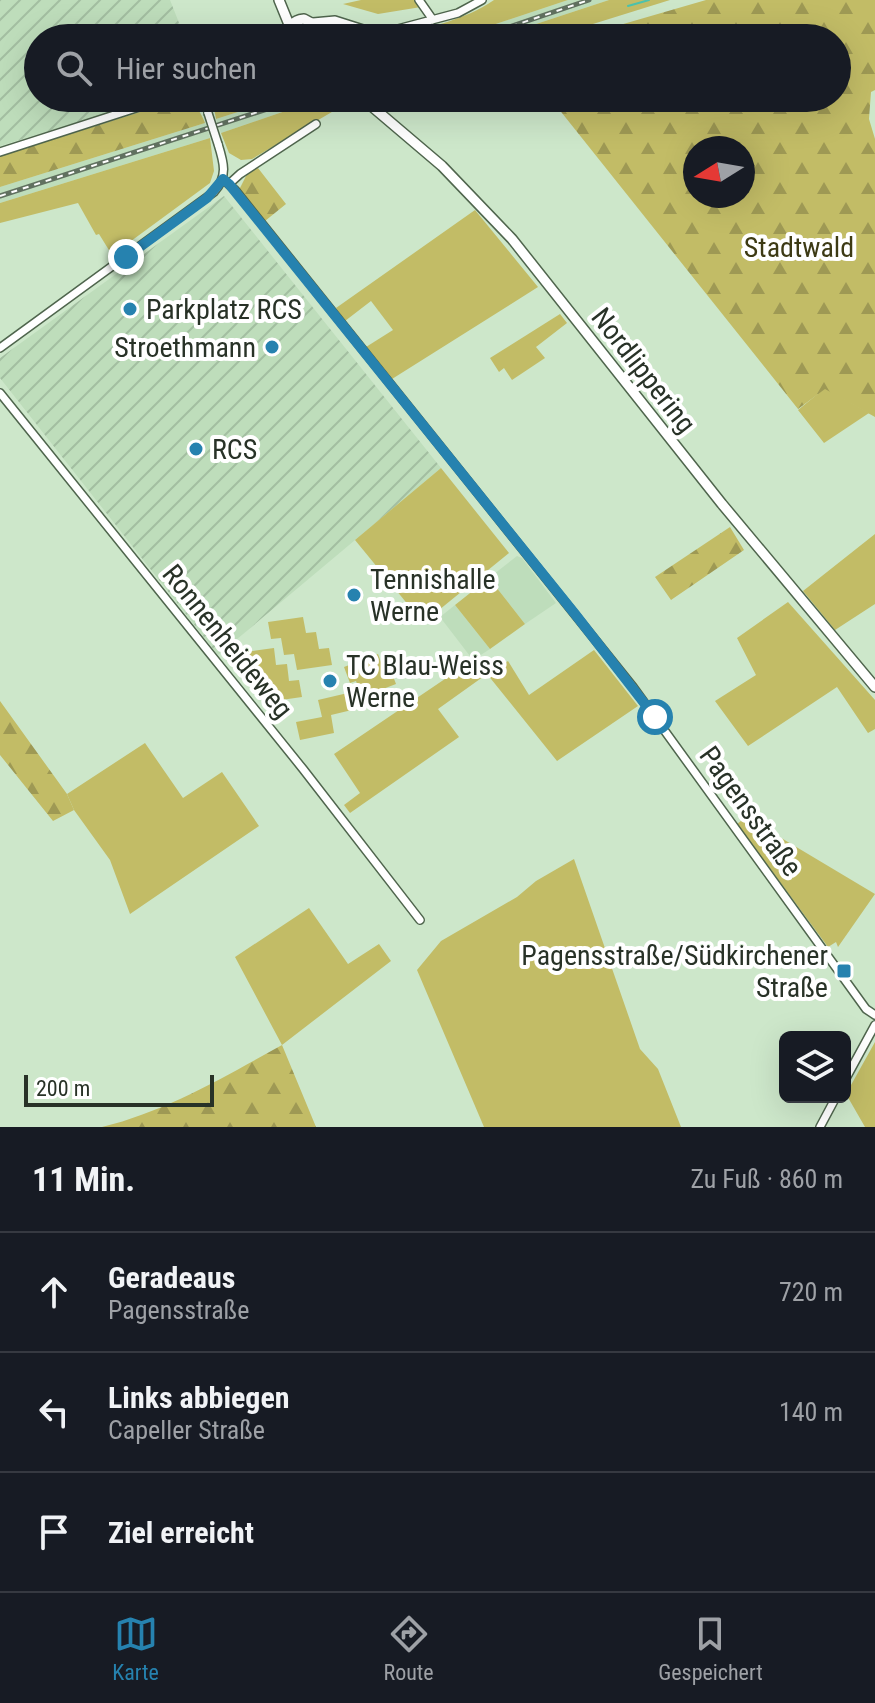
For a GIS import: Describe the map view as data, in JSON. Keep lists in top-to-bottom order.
{
  "streets": {
    "main road": ["Nordlippering"],
    "street": ["Ronnenheideweg", "Pagensstraße"]
  },
  "parks": ["Stadtwald"],
  "places": {
    "other": [
      "Parkplatz RCS",
      "Stroethmann",
      "RCS",
      "Tennishalle Werne",
      "TC Blau-Weiss Werne"
    ],
    "transit": ["Pagensstraße/Südkirchener Straße"]
  },
  "scale_bar": "200 m",
  "north": "left",
  "page": {
    "search": "Hier suchen",
    "scale": "200 m",
    "heading": ["11 Min.", "Zu Fuß · 860 m"],
    "list": [
      ["Geradeaus", "Pagensstraße", "720 m"],
      ["Links abbiegen", "Capeller Straße", "140 m"],
      "Ziel erreicht"
    ],
    "nav": ["Karte", "Route", "Gespeichert"]
  }
}
